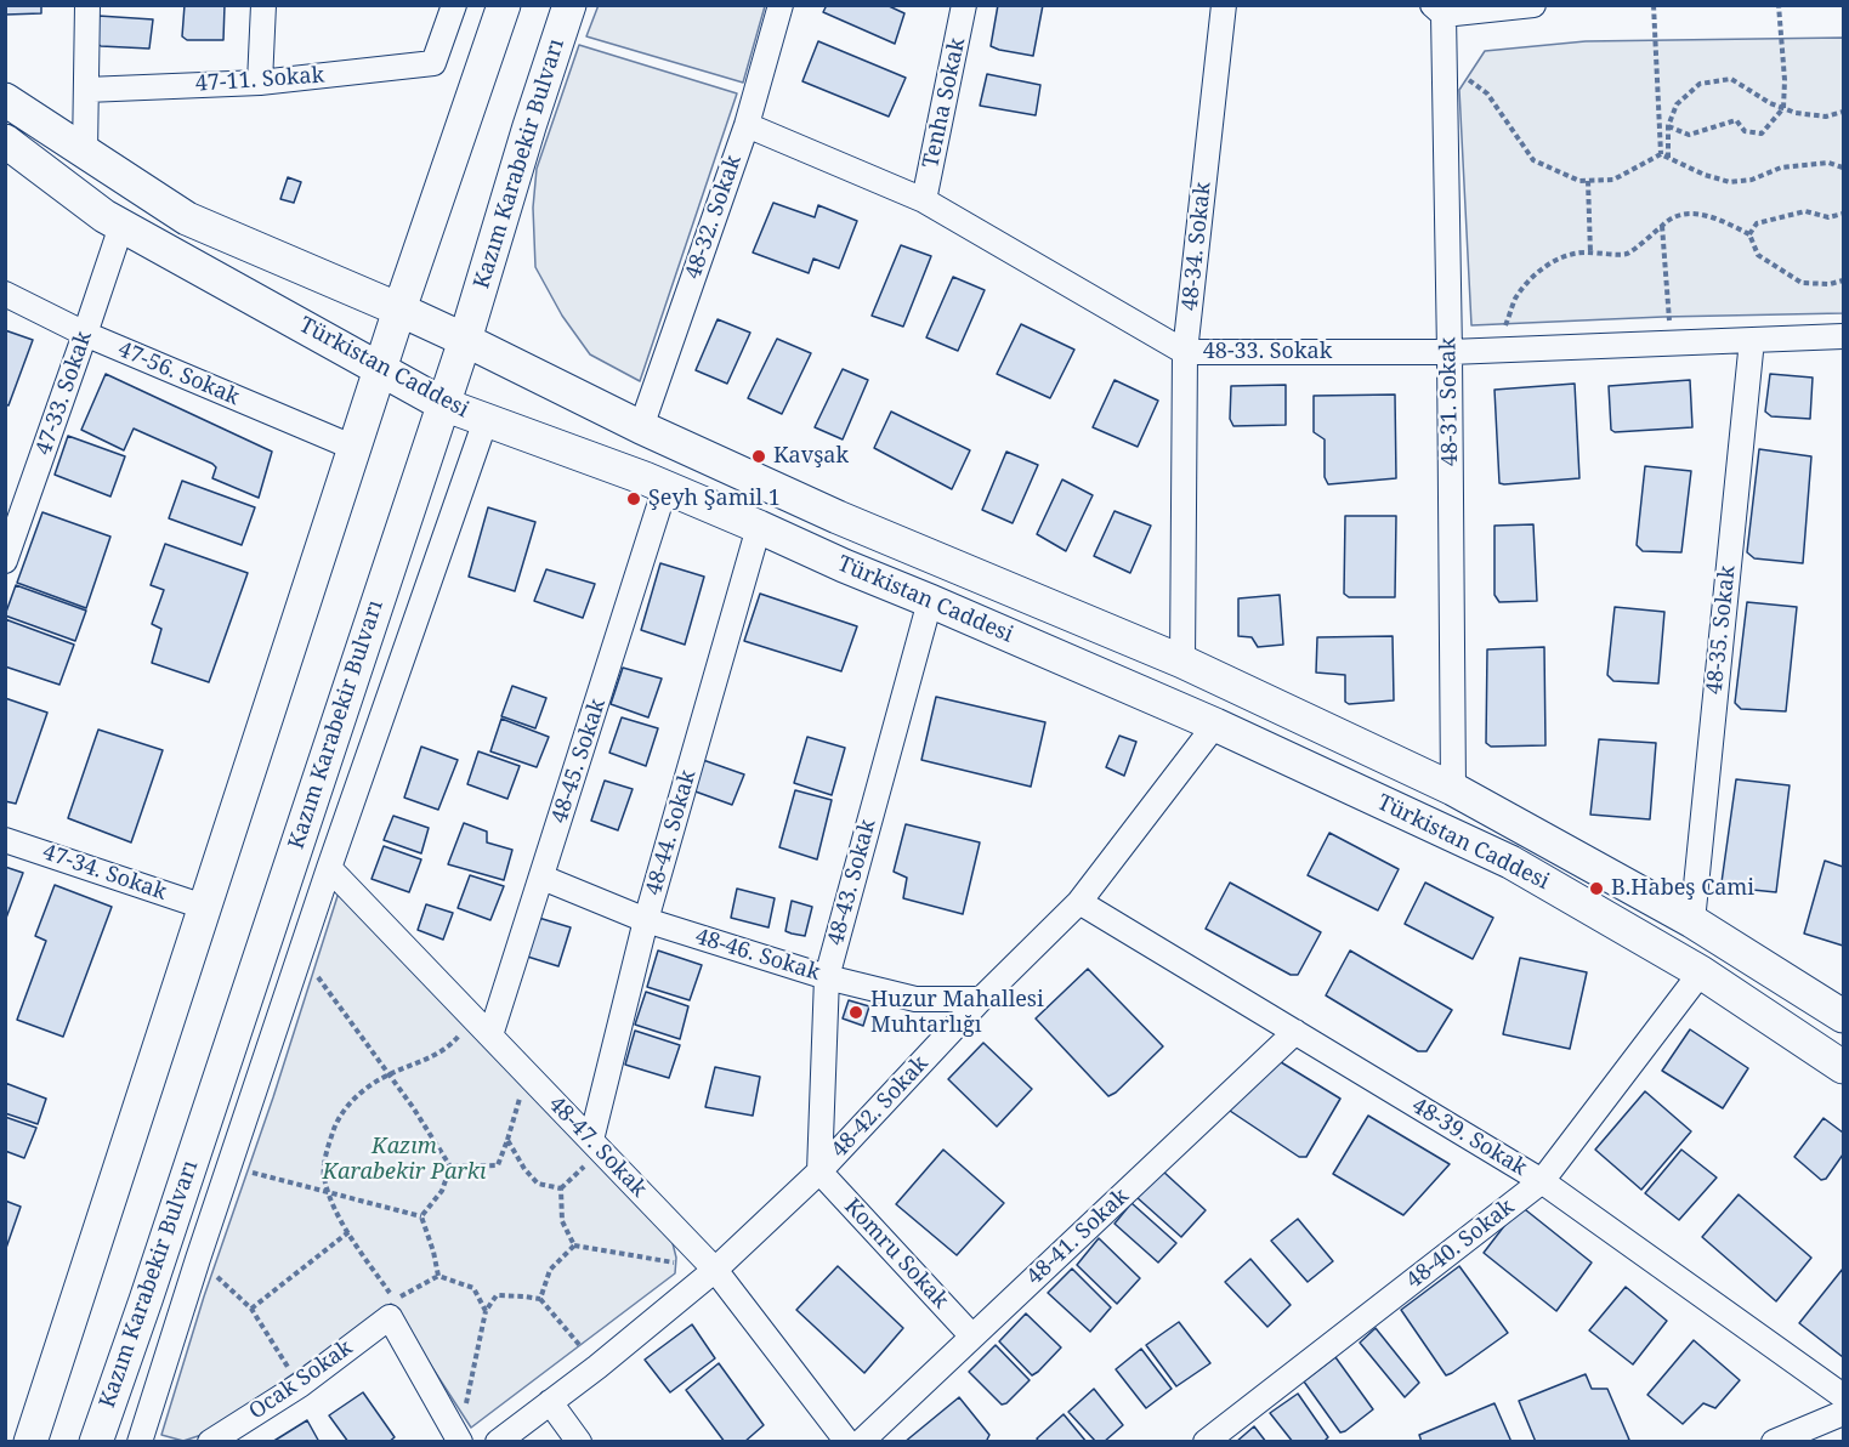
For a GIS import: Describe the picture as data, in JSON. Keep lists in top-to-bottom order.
{
  "streets": {
    "street": [
      "47-11. Sokak",
      "Tenha Sokak",
      "Kazım Karabekir Bulvarı",
      "48-32. Sokak",
      "48-34. Sokak",
      "48-33. Sokak",
      "Türkistan Caddesi",
      "47-56. Sokak",
      "47-33. Sokak",
      "48-31. Sokak",
      "48-35. Sokak",
      "48-45. Sokak",
      "48-44. Sokak",
      "47-34. Sokak",
      "48-43. Sokak",
      "48-46. Sokak",
      "48-42. Sokak",
      "48-39. Sokak",
      "48-47. Sokak",
      "48-41. Sokak",
      "48-40. Sokak",
      "Komru Sokak",
      "Ocak Sokak"
    ]
  },
  "crossings": [
    ["Tenha Sokak", "48-33. Sokak"],
    ["Kazım Karabekir Bulvarı", "Türkistan Caddesi"],
    ["48-32. Sokak", "48-33. Sokak"],
    ["48-32. Sokak", "Türkistan Caddesi"],
    ["48-34. Sokak", "48-33. Sokak"],
    ["48-34. Sokak", "Türkistan Caddesi"],
    ["48-33. Sokak", "48-31. Sokak"],
    ["48-33. Sokak", "48-35. Sokak"],
    ["Türkistan Caddesi", "47-33. Sokak"],
    ["Türkistan Caddesi", "48-31. Sokak"],
    ["Türkistan Caddesi", "48-35. Sokak"],
    ["Türkistan Caddesi", "48-45. Sokak"],
    ["Türkistan Caddesi", "48-44. Sokak"],
    ["Türkistan Caddesi", "48-43. Sokak"],
    ["Türkistan Caddesi", "48-42. Sokak"],
    ["Türkistan Caddesi", "48-40. Sokak"],
    ["47-56. Sokak", "47-33. Sokak"],
    ["48-45. Sokak", "48-46. Sokak"],
    ["48-45. Sokak", "48-47. Sokak"],
    ["48-44. Sokak", "48-46. Sokak"],
    ["48-44. Sokak", "48-47. Sokak"],
    ["48-43. Sokak", "48-46. Sokak"],
    ["48-43. Sokak", "48-42. Sokak"],
    ["48-43. Sokak", "Komru Sokak"],
    ["48-46. Sokak", "48-42. Sokak"],
    ["48-42. Sokak", "48-39. Sokak"],
    ["48-42. Sokak", "48-47. Sokak"],
    ["48-42. Sokak", "Komru Sokak"],
    ["48-39. Sokak", "48-41. Sokak"],
    ["48-39. Sokak", "48-40. Sokak"],
    ["48-41. Sokak", "Komru Sokak"]
  ],
  "parks": ["Kazım Karabekir Parkı"],
  "places": [
    "Kavşak",
    "Şeyh Şamil 1",
    "B.Habeş Cami",
    "Huzur Mahallesi Muhtarlığı"
  ]
}
